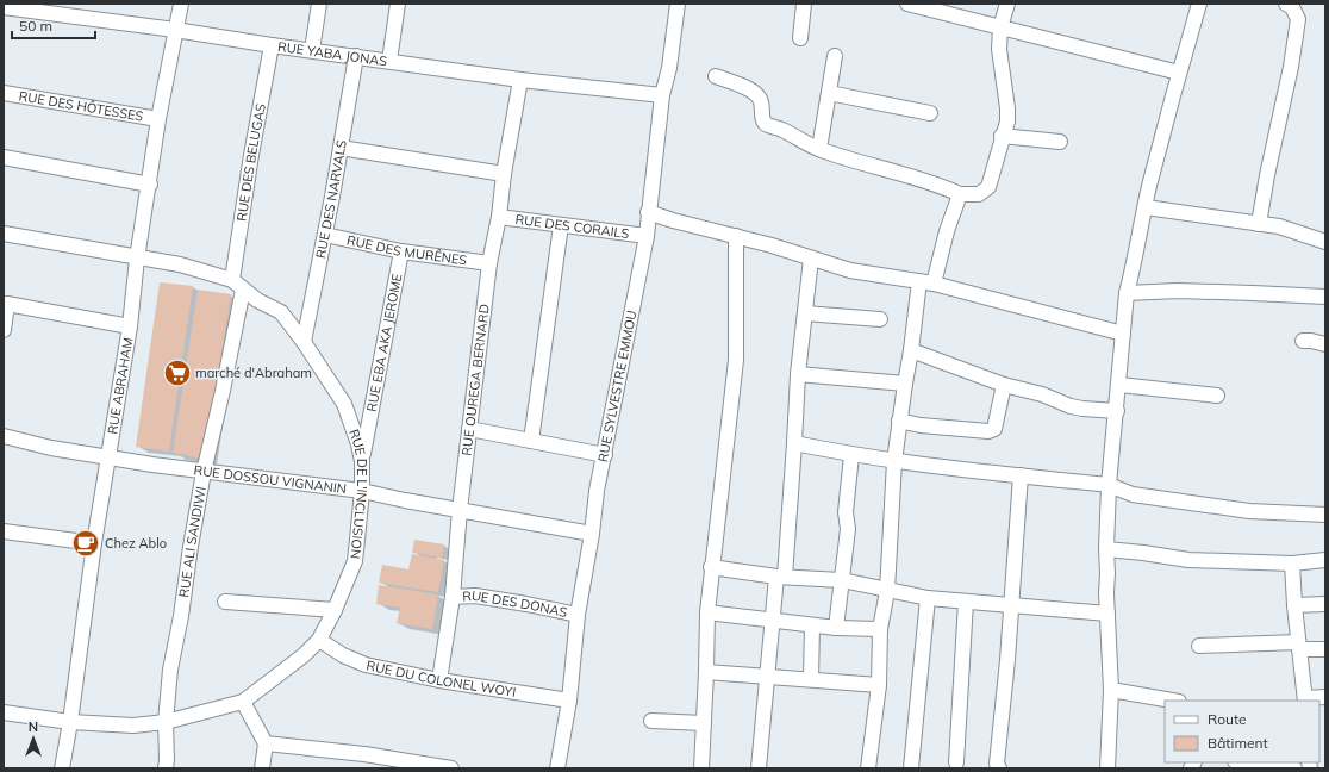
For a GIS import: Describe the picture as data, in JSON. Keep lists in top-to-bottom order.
{
  "streets": {
    "street": [
      "RUE YABA JONAS",
      "RUE DES HÔTESSES",
      "RUE DES BELUGAS",
      "RUE DES NARVALS",
      "RUE DES CORAILS",
      "RUE DES MURÊNES",
      "RUE EBA AKA JEROME",
      "RUE OUREGA BERNARD",
      "RUE ABRAHAM",
      "RUE SYLVESTRE EMMOU",
      "RUE DOSSOU VIGNANIN",
      "RUE DE L'INCLUSION",
      "RUE ALI SANDIWI",
      "RUE DES DONAS",
      "RUE DU COLONEL WOYI"
    ]
  },
  "crossings": [
    ["RUE YABA JONAS", "RUE DES BELUGAS"],
    ["RUE YABA JONAS", "RUE DES NARVALS"],
    ["RUE YABA JONAS", "RUE OUREGA BERNARD"],
    ["RUE YABA JONAS", "RUE ABRAHAM"],
    ["RUE YABA JONAS", "RUE SYLVESTRE EMMOU"],
    ["RUE DES HÔTESSES", "RUE ABRAHAM"],
    ["RUE DES BELUGAS", "RUE DE L'INCLUSION"],
    ["RUE DES BELUGAS", "RUE ALI SANDIWI"],
    ["RUE DES NARVALS", "RUE DES MURÊNES"],
    ["RUE DES NARVALS", "RUE DE L'INCLUSION"],
    ["RUE DES CORAILS", "RUE OUREGA BERNARD"],
    ["RUE DES CORAILS", "RUE SYLVESTRE EMMOU"],
    ["RUE DES MURÊNES", "RUE EBA AKA JEROME"],
    ["RUE DES MURÊNES", "RUE OUREGA BERNARD"],
    ["RUE EBA AKA JEROME", "RUE DE L'INCLUSION"],
    ["RUE OUREGA BERNARD", "RUE DOSSOU VIGNANIN"],
    ["RUE OUREGA BERNARD", "RUE DES DONAS"],
    ["RUE OUREGA BERNARD", "RUE DU COLONEL WOYI"],
    ["RUE ABRAHAM", "RUE DOSSOU VIGNANIN"],
    ["RUE ABRAHAM", "RUE DE L'INCLUSION"],
    ["RUE SYLVESTRE EMMOU", "RUE DOSSOU VIGNANIN"],
    ["RUE SYLVESTRE EMMOU", "RUE DES DONAS"],
    ["RUE SYLVESTRE EMMOU", "RUE DU COLONEL WOYI"],
    ["RUE DOSSOU VIGNANIN", "RUE DE L'INCLUSION"],
    ["RUE DOSSOU VIGNANIN", "RUE ALI SANDIWI"],
    ["RUE DE L'INCLUSION", "RUE ALI SANDIWI"],
    ["RUE DE L'INCLUSION", "RUE DU COLONEL WOYI"]
  ],
  "places": {
    "supermarket": ["marché d'Abraham"],
    "cafe": ["Chez Ablo"]
  },
  "legend": ["Route", "Bâtiment"],
  "scale_bar": "50 m",
  "north": "top"
}
